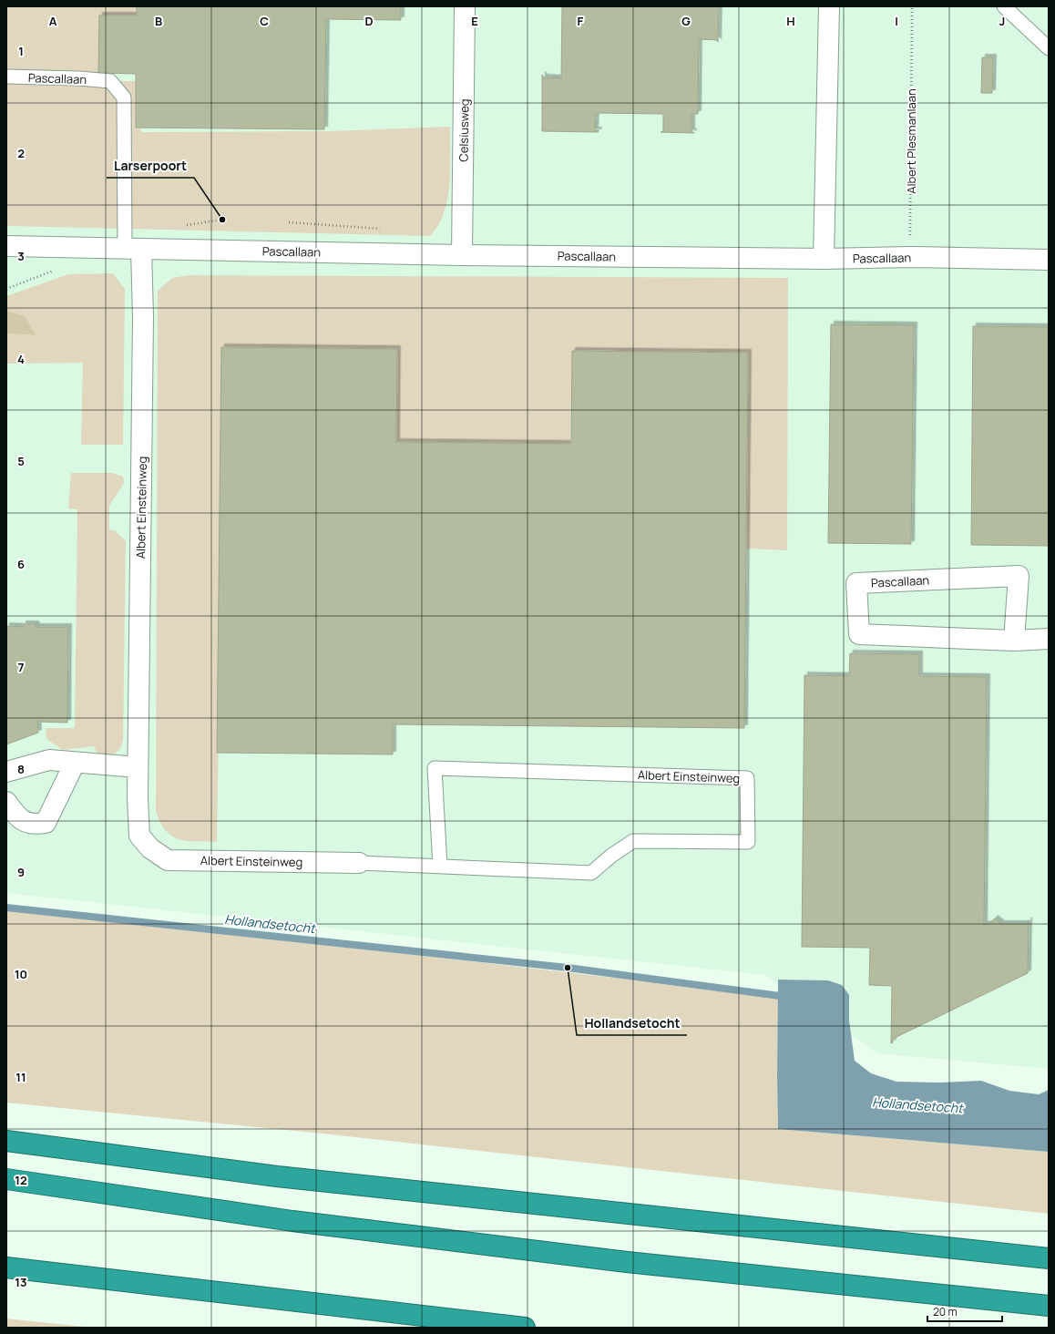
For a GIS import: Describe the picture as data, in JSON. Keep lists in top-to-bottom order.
{
  "streets": {
    "street": ["Pascallaan", "Celsiusweg", "Albert Einsteinweg"],
    "path": ["Albert Plesmanlaan"]
  },
  "crossings": [
    ["Pascallaan", "Celsiusweg"],
    ["Pascallaan", "Albert Plesmanlaan"],
    ["Pascallaan", "Albert Einsteinweg"]
  ],
  "water": ["Hollandsetocht"],
  "places": ["Larserpoort", "Hollandsetocht"],
  "scale_bar": "20 m",
  "grid": {
    "columns": [
      "A",
      "B",
      "C",
      "D",
      "E",
      "F",
      "G",
      "H",
      "I",
      "J"
    ],
    "rows": [
      "1",
      "2",
      "3",
      "4",
      "5",
      "6",
      "7",
      "8",
      "9",
      "10",
      "11",
      "12",
      "13"
    ]
  }
}
